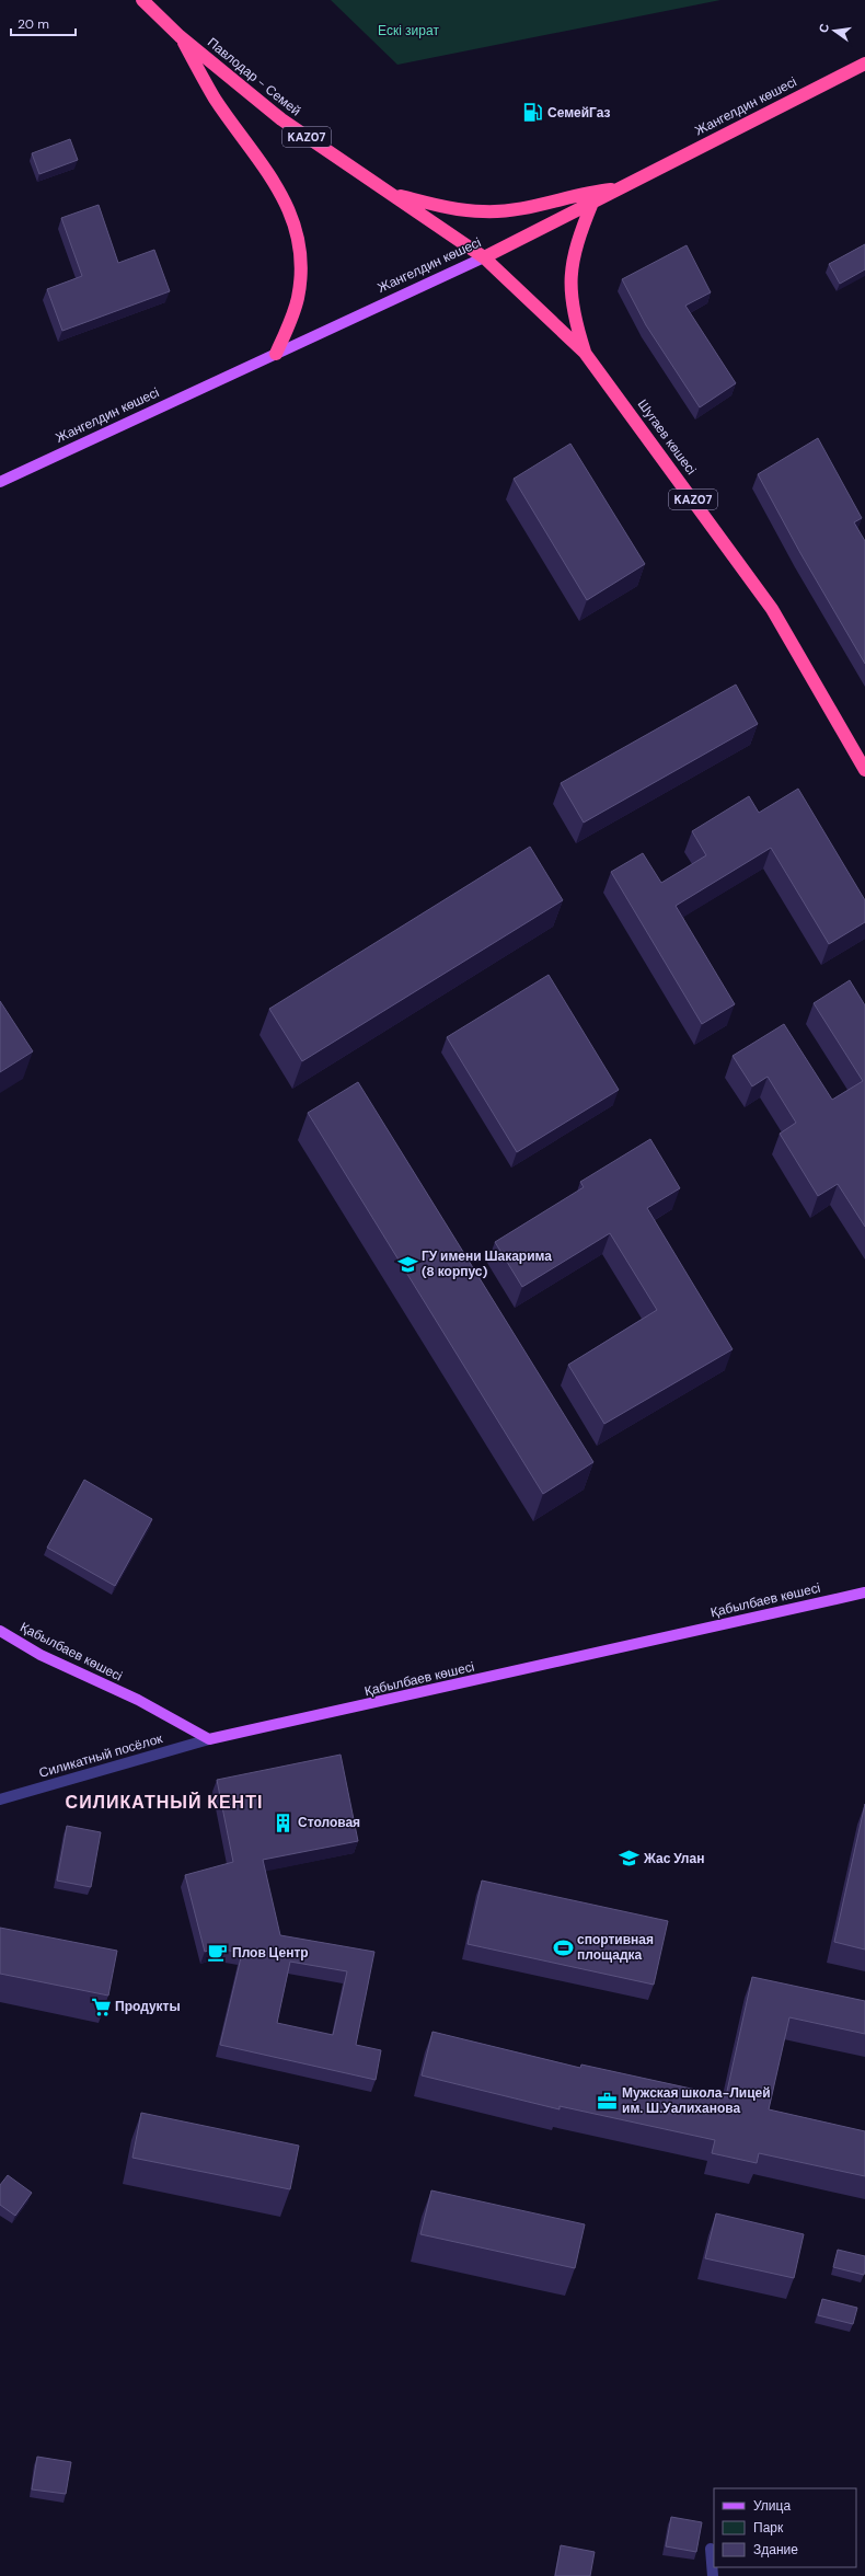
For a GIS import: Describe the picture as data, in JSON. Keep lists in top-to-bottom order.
{
  "streets": {
    "highway": [
      "Павлодар - Семей",
      "Жангелдин көшесі",
      "KAZ07",
      "Шугаев көшесі"
    ],
    "main road": ["Қабылбаев көшесі"],
    "street": ["Силикатный посёлок"]
  },
  "crossings": [
    ["Павлодар - Семей", "Жангелдин көшесі"],
    ["Павлодар - Семей", "Шугаев көшесі"],
    ["Жангелдин көшесі", "Шугаев көшесі"],
    ["Қабылбаев көшесі", "Силикатный посёлок"]
  ],
  "districts": ["СИЛИКАТНЫЙ КЕНТІ"],
  "parks": ["Ескі зират"],
  "places": {
    "fuel station": ["СемейГаз"],
    "school or university": ["ГУ имени Шакарима (8 корпус)", "Жас Улан"],
    "building": ["Столовая"],
    "sports": ["спортивная площадка"],
    "cafe": ["Плов Центр"],
    "supermarket": ["Продукты"],
    "office": ["Мужская школа-Лицей им. Ш.Уалиханова"]
  },
  "legend": ["Улица", "Парк", "Здание"],
  "scale_bar": "20 m",
  "north": "left"
}
